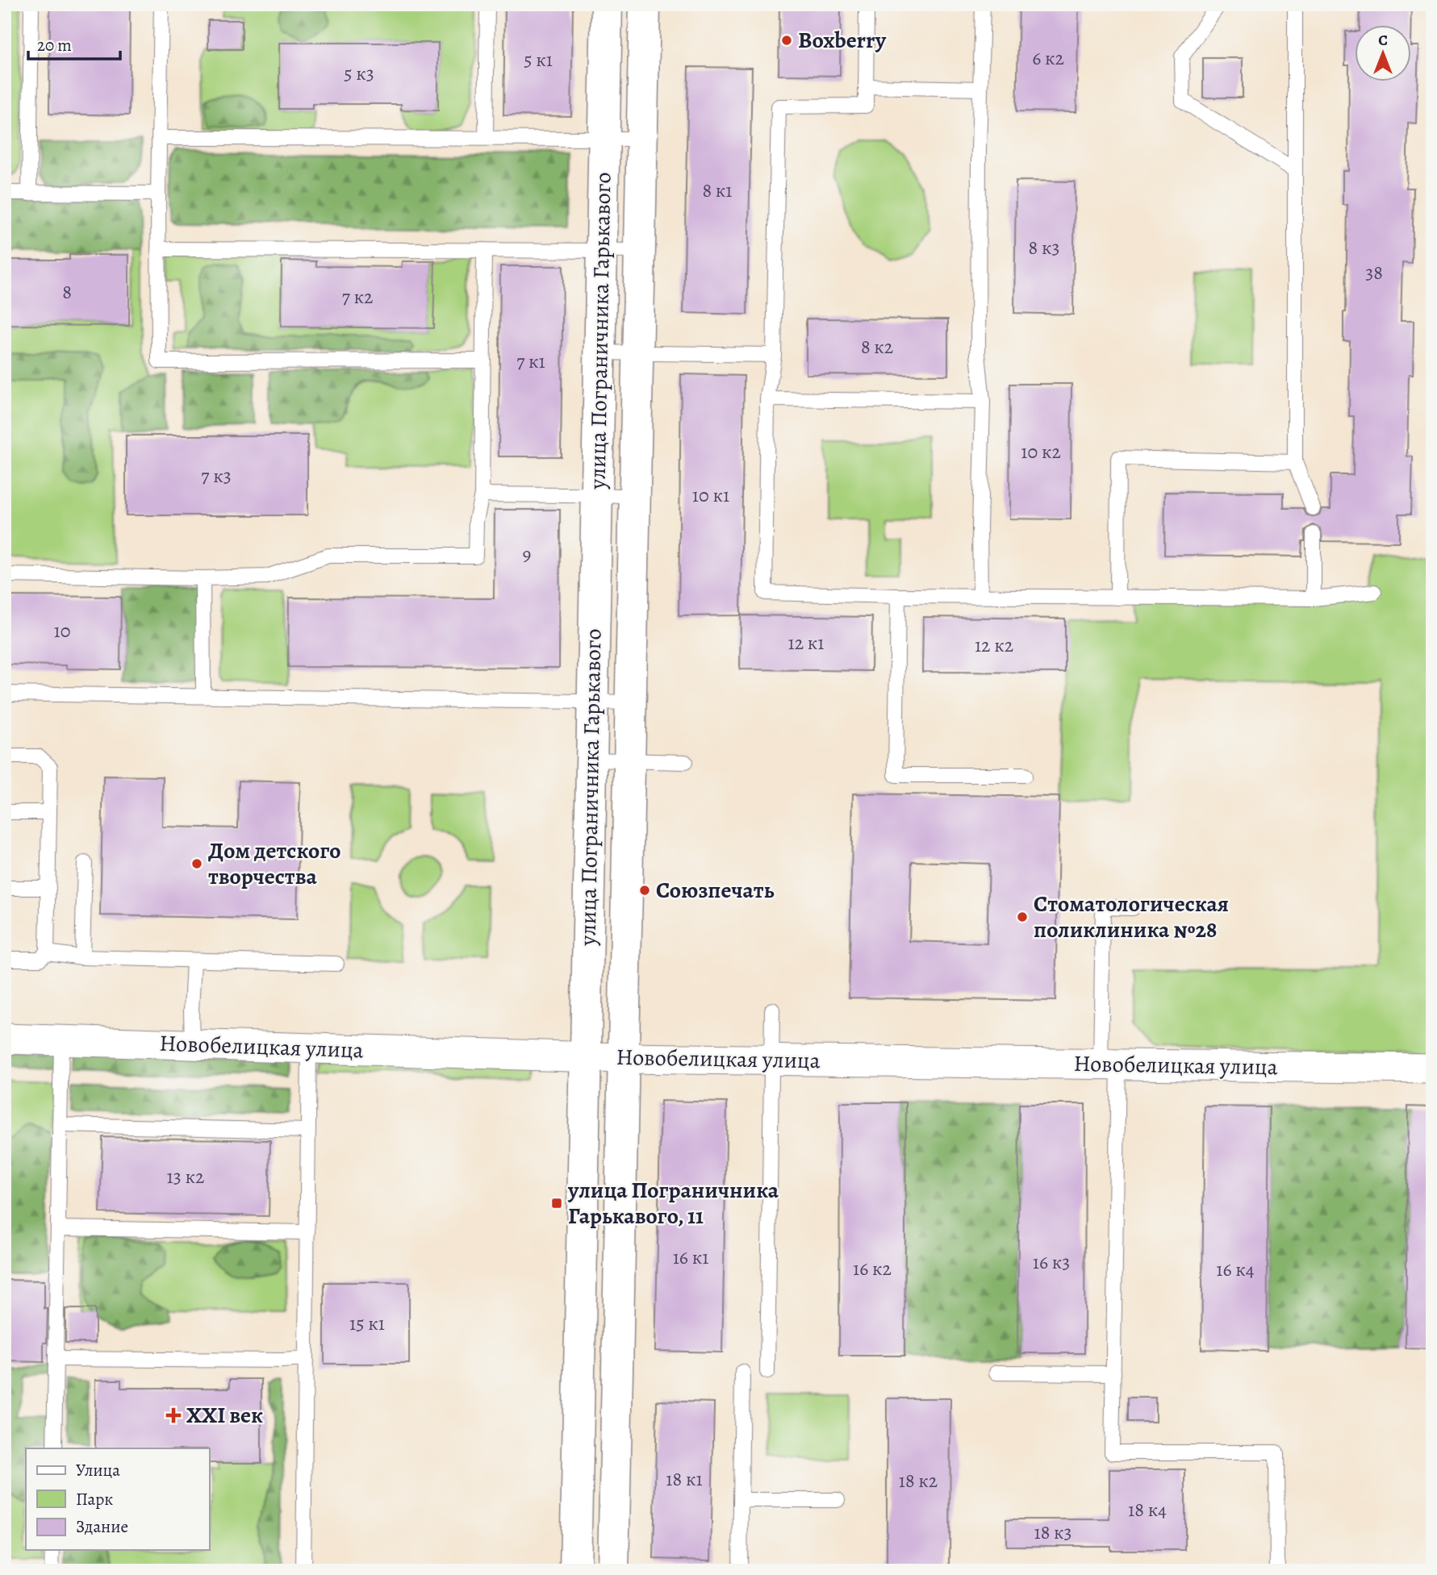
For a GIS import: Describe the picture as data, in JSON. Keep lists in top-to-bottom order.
{
  "streets": {
    "street": ["улица Пограничника Гарькавого", "Новобелицкая улица"]
  },
  "crossings": [
    ["улица Пограничника Гарькавого", "Новобелицкая улица"]
  ],
  "places": {
    "other": [
      "Boxberry",
      "Дом детского творчества",
      "Союзпечать",
      "Стоматологическая поликлиника №28"
    ],
    "transit": ["улица Пограничника Гарькавого, 11"],
    "health": ["XXI век"]
  },
  "house_numbers": [
    "6 к2",
    "5 к1",
    "5 к3",
    "8 к1",
    "8 к3",
    "38",
    "8",
    "7 к2",
    "8 к2",
    "7 к1",
    "10 к2",
    "7 к3",
    "10 к1",
    "9",
    "10",
    "12 к1",
    "12 к2",
    "13 к2",
    "16 к1",
    "16 к3",
    "16 к2",
    "16 к4",
    "15 к1",
    "18 к1",
    "18 к2",
    "18 к4",
    "18 к3"
  ],
  "legend": ["Улица", "Парк", "Здание"],
  "scale_bar": "20 m",
  "north": "top"
}
